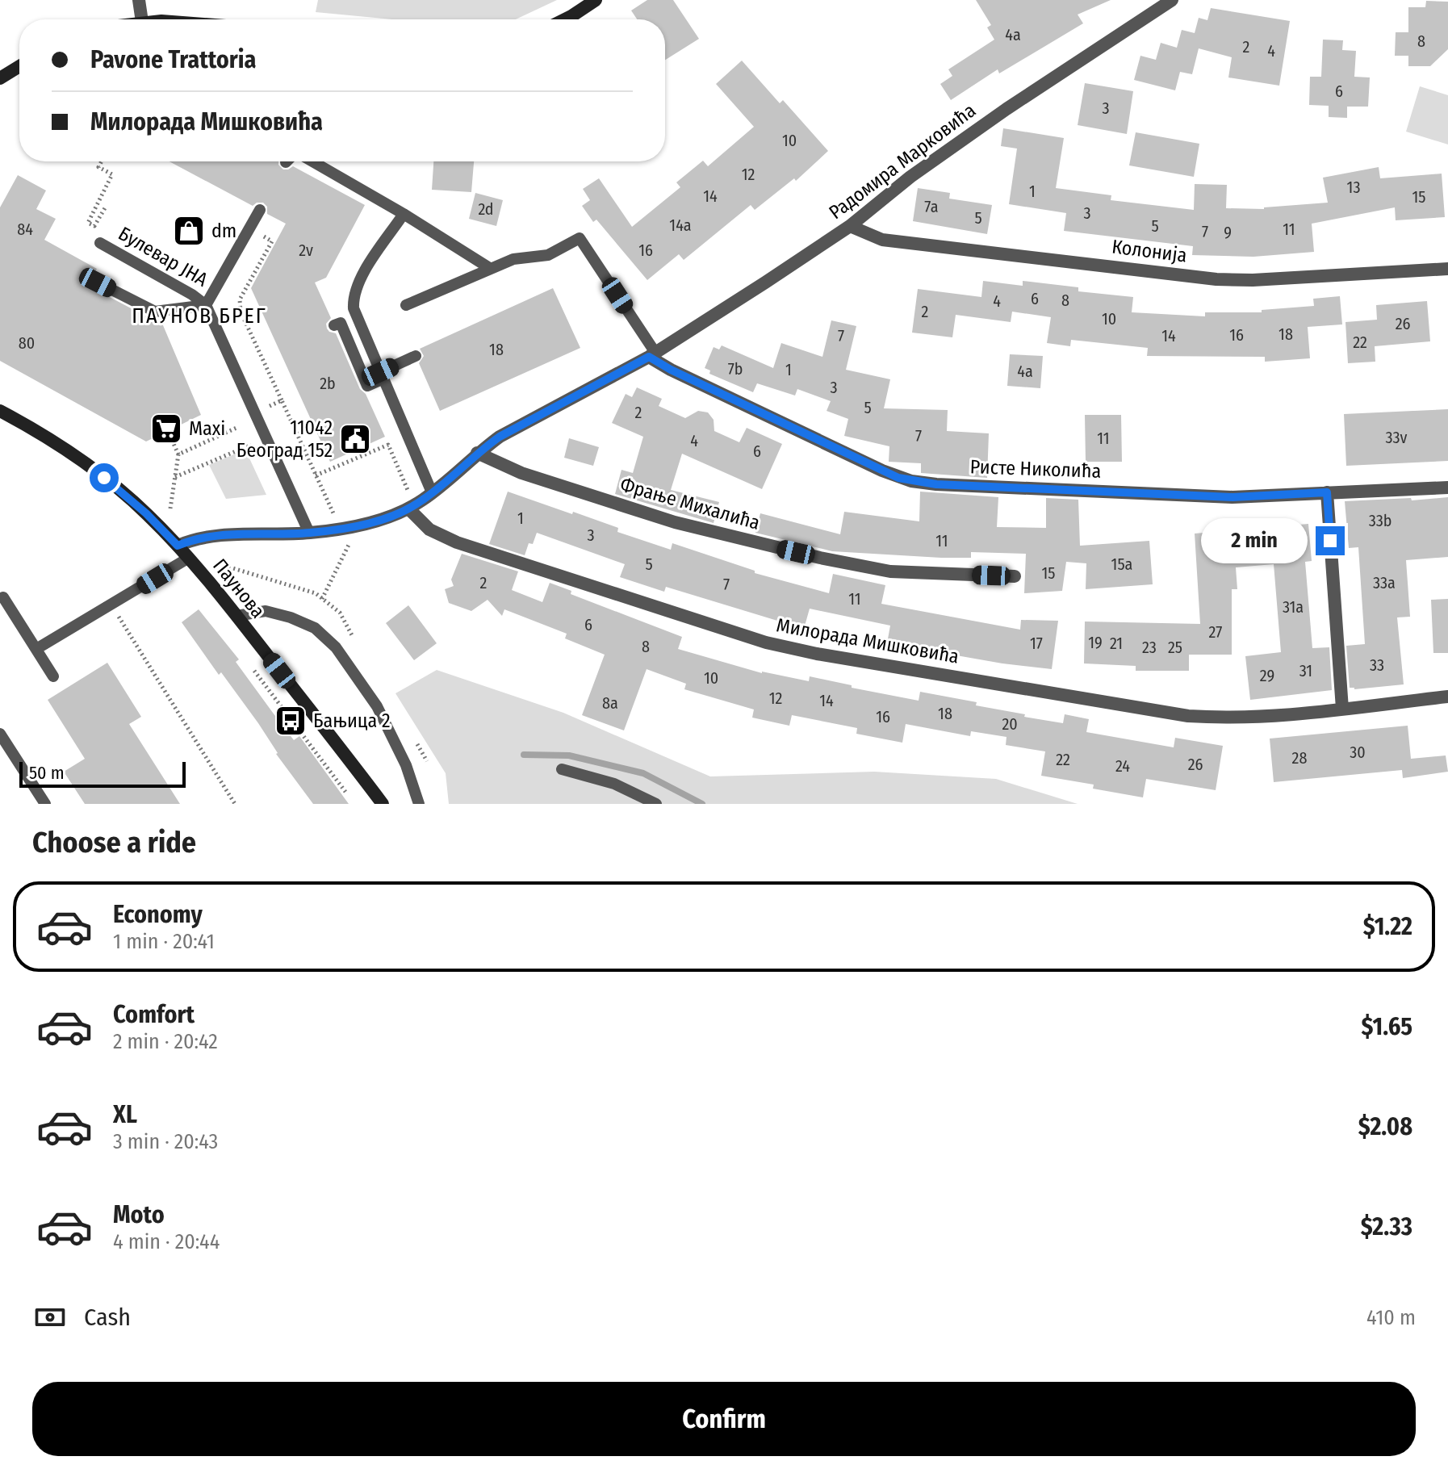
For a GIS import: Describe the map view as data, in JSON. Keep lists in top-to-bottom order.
{
  "streets": {
    "street": [
      "Радомира Марковића",
      "Колонија",
      "Ристе Николића",
      "Фрање Михалића",
      "Паунова",
      "Милорада Мишковића"
    ],
    "lane": ["Булевар ЈНА"]
  },
  "crossings": [
    ["Радомира Марковића", "Колонија"],
    ["Радомира Марковића", "Булевар ЈНА"],
    ["Радомира Марковића", "Ристе Николића"],
    ["Радомира Марковића", "Фрање Михалића"],
    ["Радомира Марковића", "Паунова"],
    ["Радомира Марковића", "Милорада Мишковића"]
  ],
  "districts": ["ПАУНОВ БРЕГ"],
  "places": {
    "shop": ["dm"],
    "supermarket": ["Maxi"],
    "public building": ["11042 Београд 152"],
    "bus stop": ["Бањица 2"]
  },
  "house_numbers": [
    "4a",
    "8",
    "2",
    "4",
    "6",
    "3",
    "10",
    "12",
    "13",
    "1",
    "14",
    "15",
    "7a",
    "2d",
    "3",
    "5",
    "14a",
    "5",
    "84",
    "11",
    "7",
    "9",
    "2v",
    "16",
    "6",
    "8",
    "4",
    "2",
    "10",
    "26",
    "18",
    "16",
    "7",
    "14",
    "22",
    "80",
    "18",
    "7b",
    "1",
    "4a",
    "2b",
    "3",
    "5",
    "2",
    "7",
    "33v",
    "11",
    "4",
    "6",
    "1",
    "33b",
    "3",
    "11",
    "5",
    "15a",
    "15",
    "2",
    "33a",
    "7",
    "11",
    "31a",
    "6",
    "27",
    "19",
    "17",
    "21",
    "8",
    "23",
    "25",
    "33",
    "31",
    "29",
    "10",
    "12",
    "14",
    "8a",
    "18",
    "16",
    "20",
    "30",
    "28",
    "22",
    "26",
    "24"
  ],
  "scale_bar": "50 m",
  "page": {
    "banner": ["Pavone Trattoria", "Милорада Мишковића"],
    "bubble": "2 min",
    "scale": "50 m",
    "heading": "Choose a ride",
    "list": [
      {
        "name": "Economy",
        "note": "1 min · 20:41",
        "value": "$1.22"
      },
      {
        "name": "Comfort",
        "note": "2 min · 20:42",
        "value": "$1.65"
      },
      {
        "name": "XL",
        "note": "3 min · 20:43",
        "value": "$2.08"
      },
      {
        "name": "Moto",
        "note": "4 min · 20:44",
        "value": "$2.33"
      }
    ],
    "pay": ["Cash", "410 m"],
    "buttons": "Confirm"
  }
}
